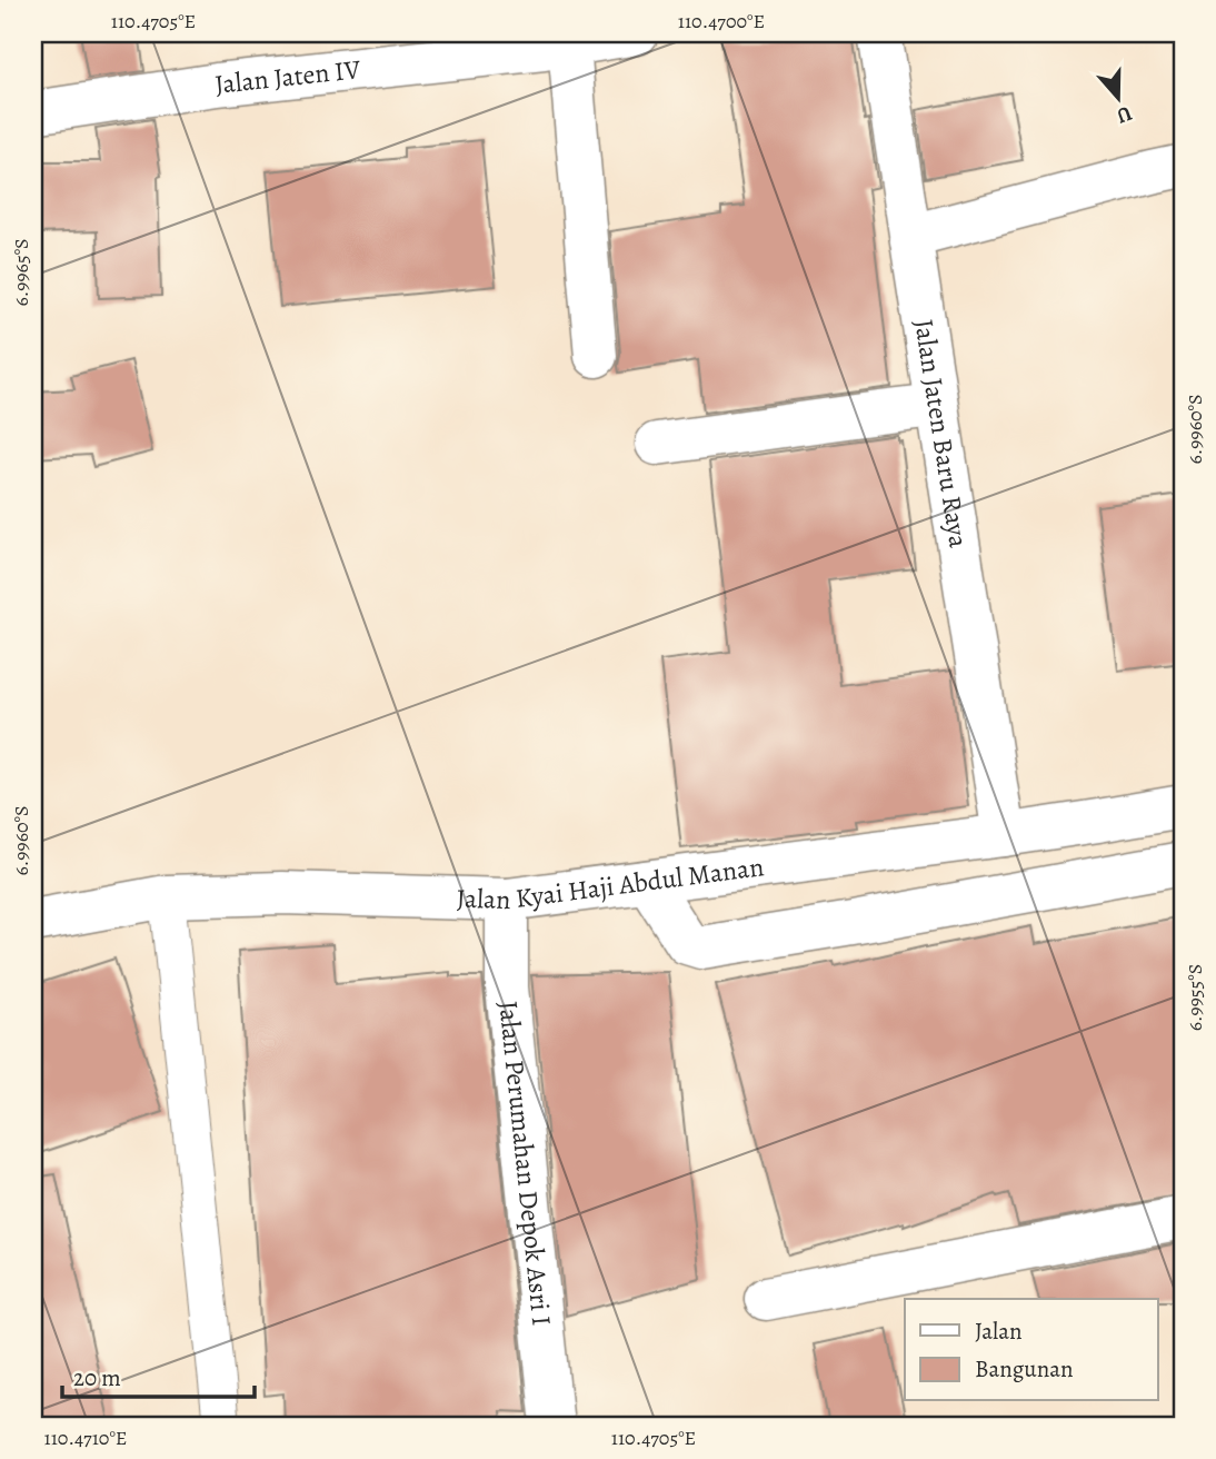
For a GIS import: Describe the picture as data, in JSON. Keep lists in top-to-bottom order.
{
  "streets": {
    "street": [
      "Jalan Jaten IV",
      "Jalan Jaten Baru Raya",
      "Jalan Kyai Haji Abdul Manan",
      "Jalan Perumahan Depok Asri I"
    ]
  },
  "crossings": [
    ["Jalan Jaten Baru Raya", "Jalan Kyai Haji Abdul Manan"],
    ["Jalan Kyai Haji Abdul Manan", "Jalan Perumahan Depok Asri I"]
  ],
  "legend": ["Jalan", "Bangunan"],
  "scale_bar": "20 m",
  "north": "bottom",
  "coordinates": [
    "110.4705°E",
    "110.4700°E",
    "6.9965°S",
    "6.9960°S",
    "6.9955°S",
    "110.4710°E"
  ]
}
